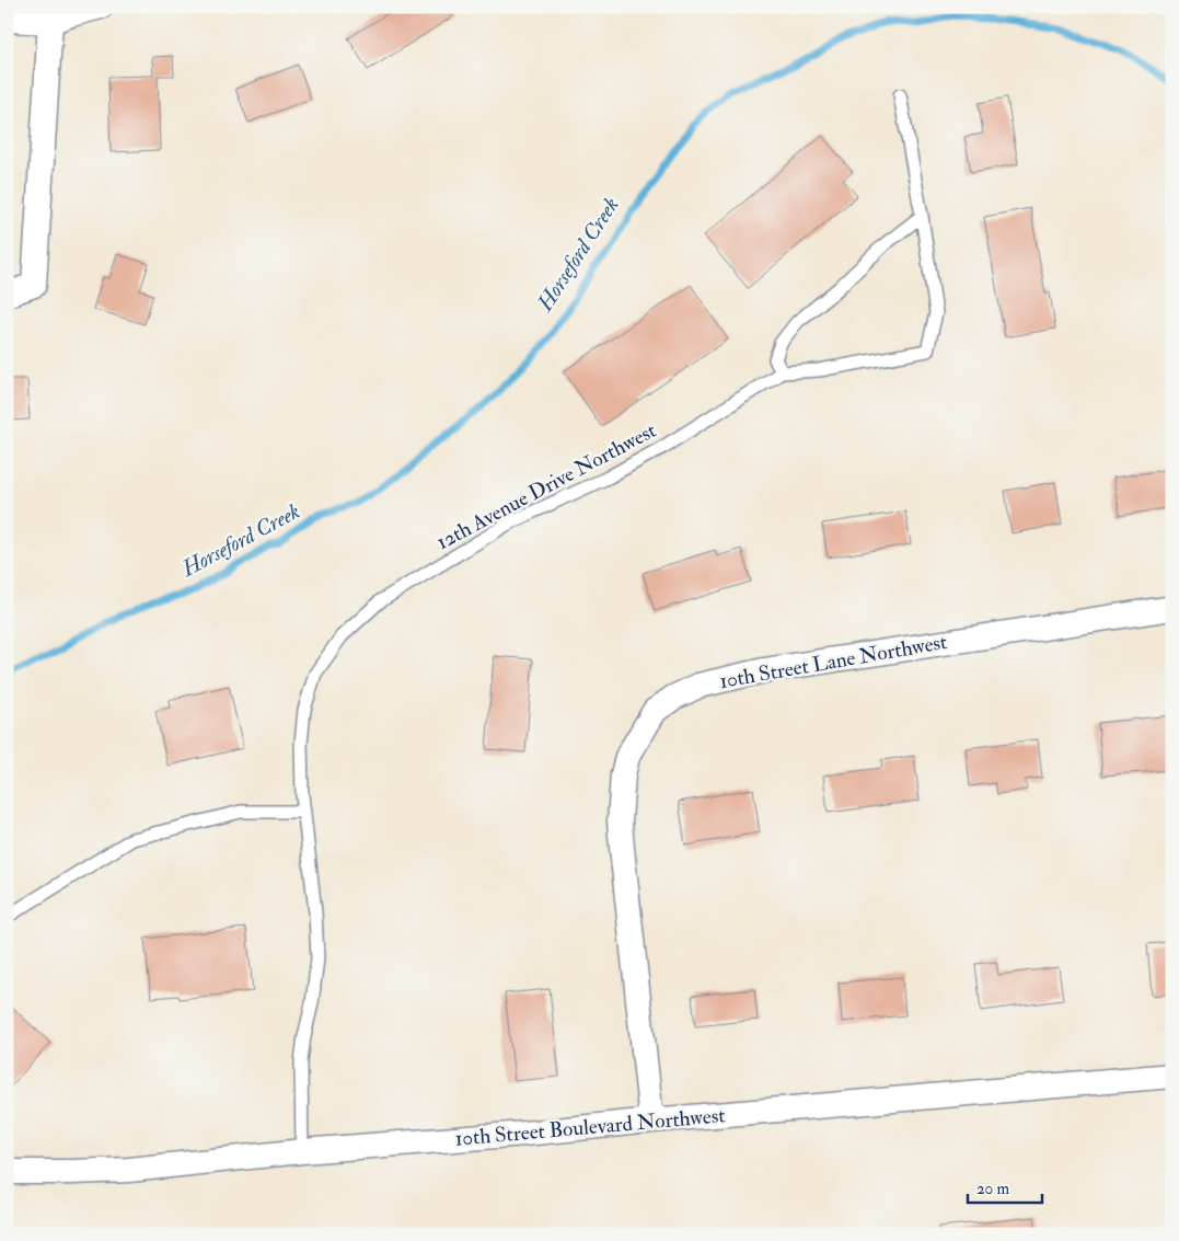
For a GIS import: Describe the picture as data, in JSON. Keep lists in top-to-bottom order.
{
  "streets": {
    "street": ["10th Street Lane Northwest", "10th Street Boulevard Northwest"],
    "lane": ["12th Avenue Drive Northwest"]
  },
  "crossings": [
    ["12th Avenue Drive Northwest", "10th Street Boulevard Northwest"],
    ["10th Street Lane Northwest", "10th Street Boulevard Northwest"]
  ],
  "water": ["Horseford Creek"],
  "scale_bar": "20 m"
}
